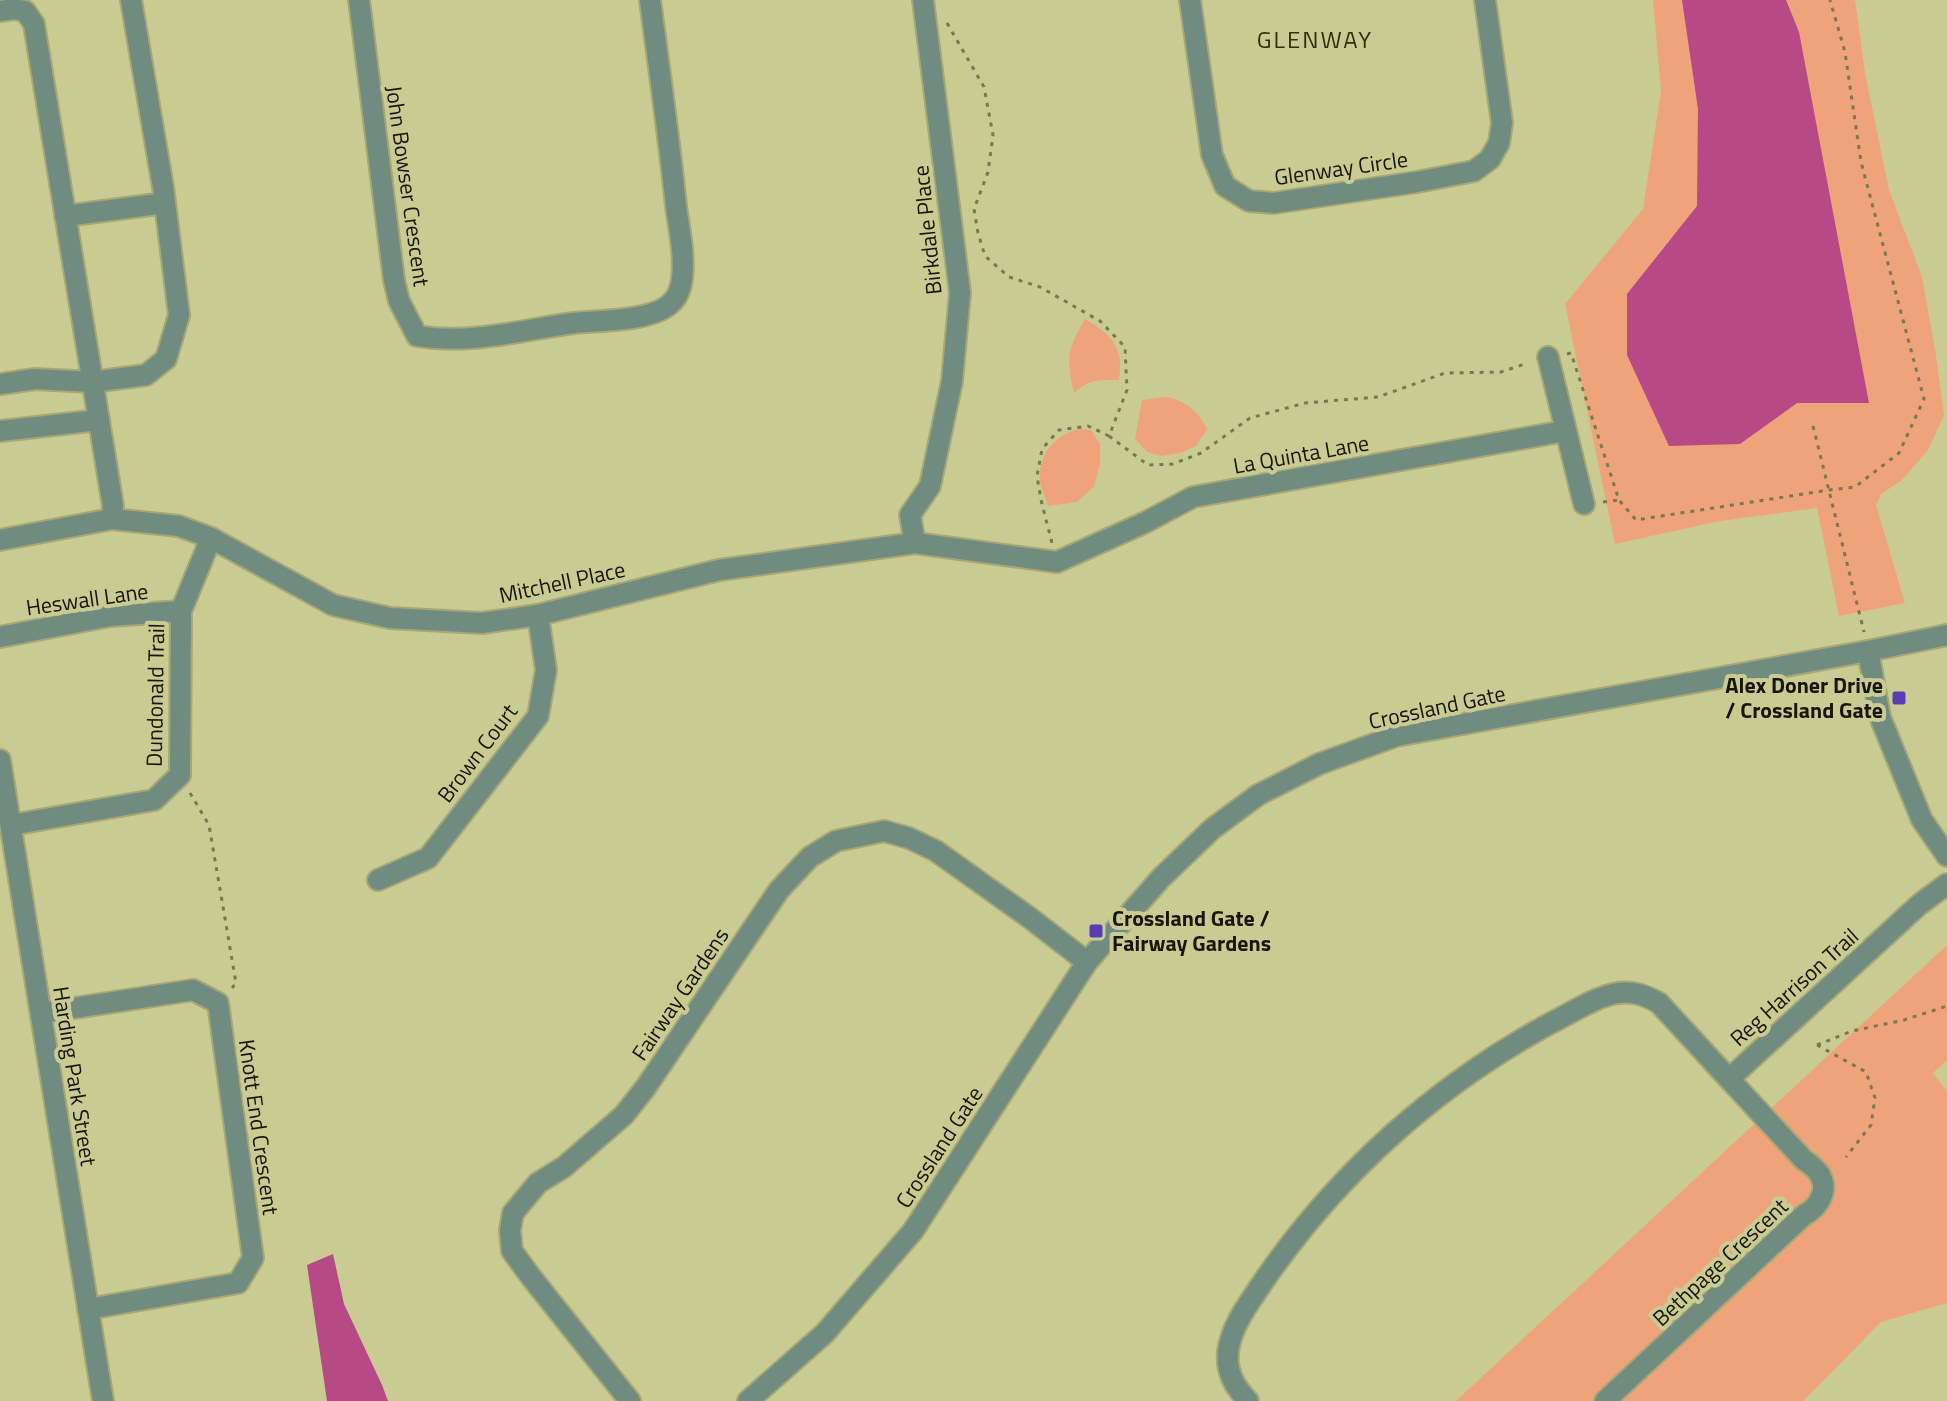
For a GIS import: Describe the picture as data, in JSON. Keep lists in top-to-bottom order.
{
  "streets": {
    "street": [
      "Glenway Circle",
      "John Bowser Crescent",
      "Birkdale Place",
      "La Quinta Lane",
      "Mitchell Place",
      "Heswall Lane",
      "Dundonald Trail",
      "Crossland Gate",
      "Brown Court",
      "Reg Harrison Trail",
      "Fairway Gardens",
      "Harding Park Street",
      "Knott End Crescent",
      "Bethpage Crescent"
    ]
  },
  "crossings": [
    ["Birkdale Place", "Mitchell Place"],
    ["La Quinta Lane", "Mitchell Place"],
    ["Mitchell Place", "Dundonald Trail"],
    ["Mitchell Place", "Brown Court"],
    ["Heswall Lane", "Dundonald Trail"],
    ["Dundonald Trail", "Harding Park Street"],
    ["Crossland Gate", "Fairway Gardens"],
    ["Reg Harrison Trail", "Bethpage Crescent"],
    ["Harding Park Street", "Knott End Crescent"]
  ],
  "districts": ["GLENWAY"],
  "places": {
    "transit": ["Alex Doner Drive / Crossland Gate", "Crossland Gate / Fairway Gardens"]
  }
}
